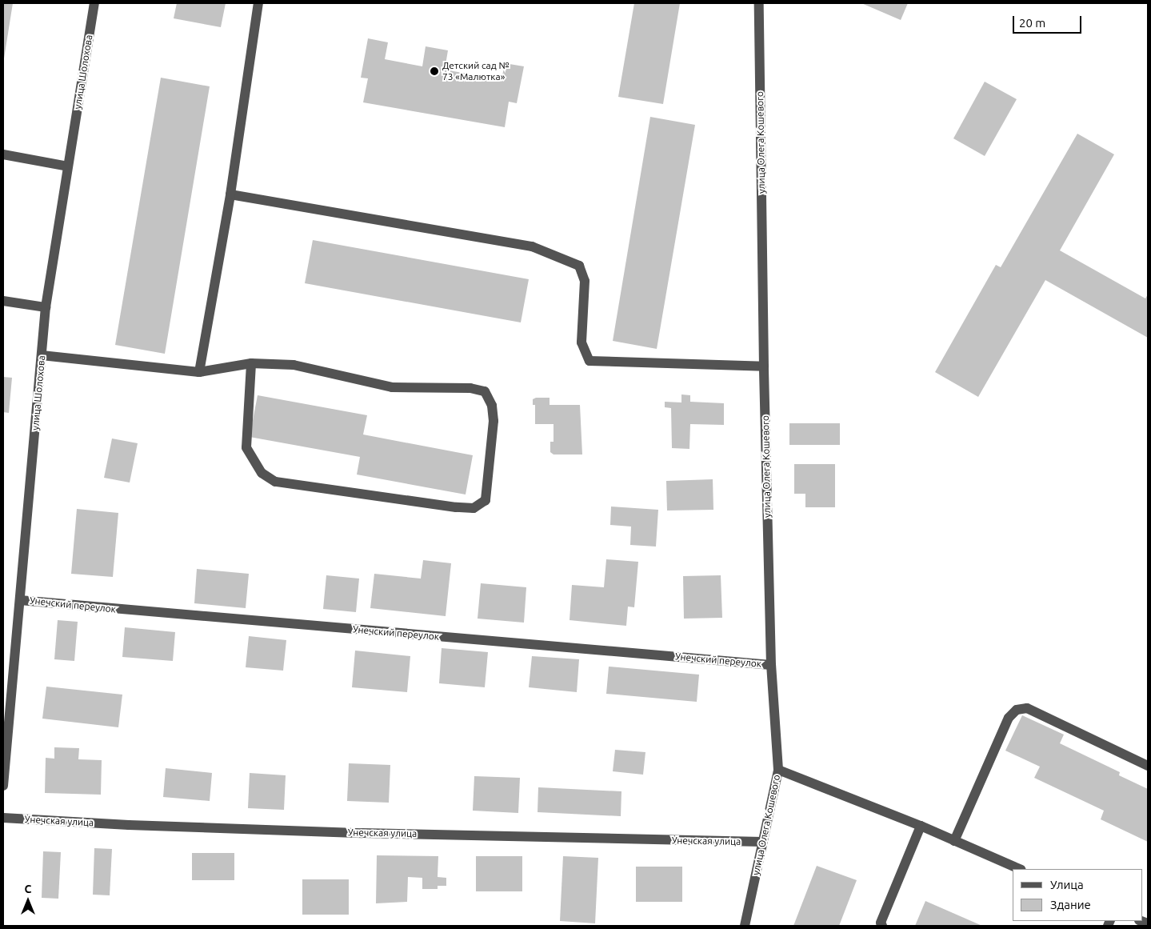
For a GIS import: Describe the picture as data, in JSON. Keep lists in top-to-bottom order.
{
  "streets": {
    "street": [
      "улица Шолохова",
      "улица Олега Кошевого",
      "Унечский переулок",
      "Унечская улица"
    ]
  },
  "crossings": [
    ["улица Шолохова", "Унечский переулок"],
    ["улица Олега Кошевого", "Унечский переулок"],
    ["улица Олега Кошевого", "Унечская улица"]
  ],
  "places": ["Детский сад № 73 «Малютка»"],
  "legend": ["Улица", "Здание"],
  "scale_bar": "20 m",
  "north": "top"
}
